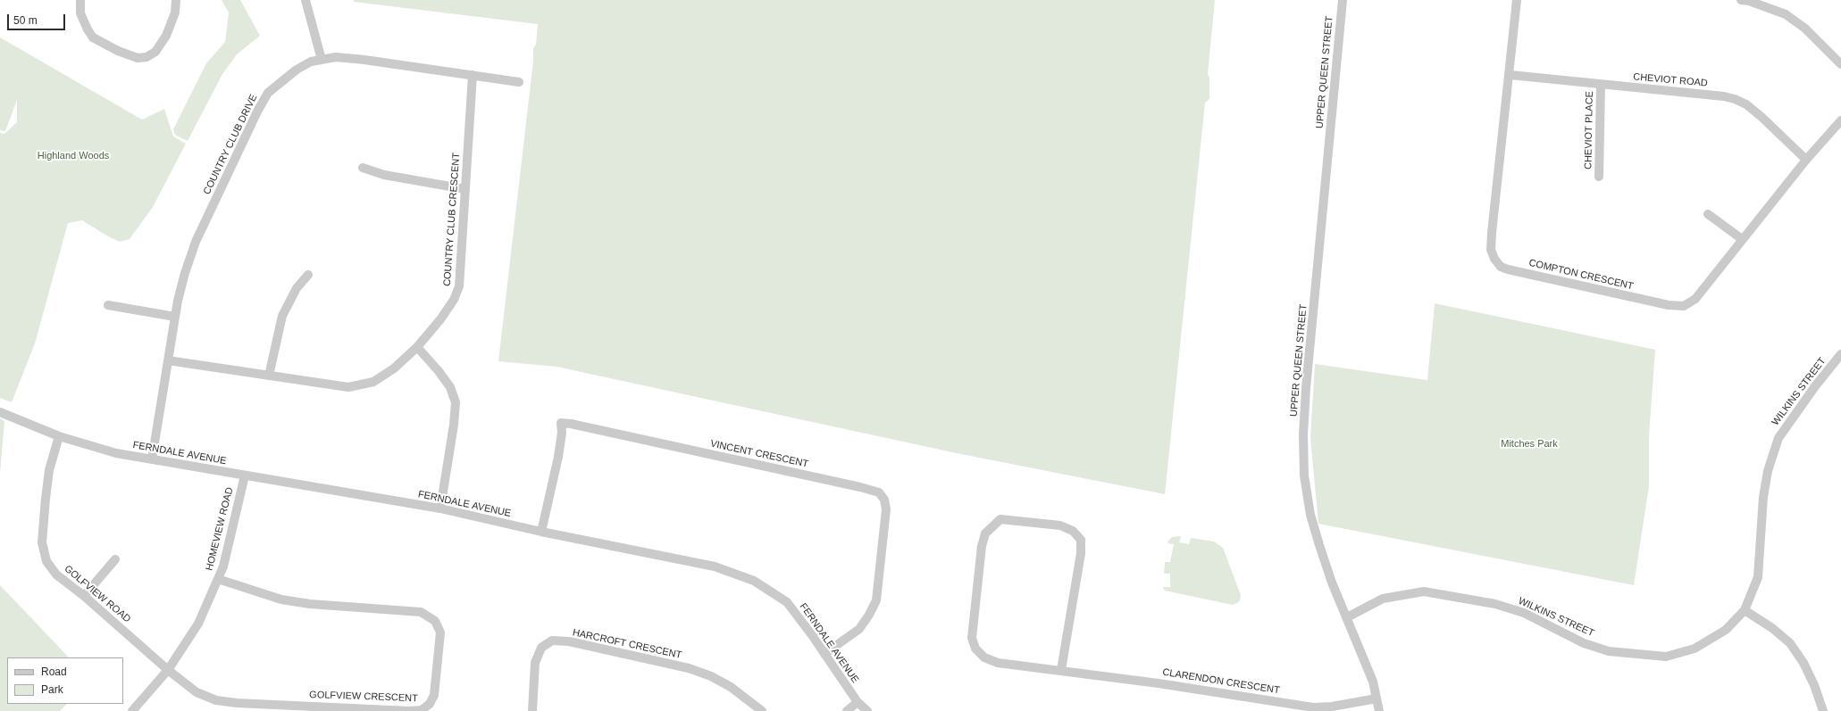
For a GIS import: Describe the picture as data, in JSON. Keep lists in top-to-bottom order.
{
  "streets": {
    "street": [
      "UPPER QUEEN STREET",
      "CHEVIOT ROAD",
      "CHEVIOT PLACE",
      "COUNTRY CLUB DRIVE",
      "COUNTRY CLUB CRESCENT",
      "COMPTON CRESCENT",
      "WILKINS STREET",
      "FERNDALE AVENUE",
      "VINCENT CRESCENT",
      "HOMEVIEW ROAD",
      "GOLFVIEW ROAD",
      "HARCROFT CRESCENT",
      "CLARENDON CRESCENT",
      "GOLFVIEW CRESCENT"
    ]
  },
  "crossings": [
    ["UPPER QUEEN STREET", "WILKINS STREET"],
    ["UPPER QUEEN STREET", "CLARENDON CRESCENT"],
    ["CHEVIOT ROAD", "CHEVIOT PLACE"],
    ["CHEVIOT ROAD", "COMPTON CRESCENT"],
    ["COUNTRY CLUB DRIVE", "COUNTRY CLUB CRESCENT"],
    ["COUNTRY CLUB DRIVE", "FERNDALE AVENUE"],
    ["FERNDALE AVENUE", "VINCENT CRESCENT"],
    ["FERNDALE AVENUE", "HOMEVIEW ROAD"],
    ["FERNDALE AVENUE", "GOLFVIEW ROAD"],
    ["HOMEVIEW ROAD", "GOLFVIEW ROAD"],
    ["HOMEVIEW ROAD", "GOLFVIEW CRESCENT"],
    ["GOLFVIEW ROAD", "GOLFVIEW CRESCENT"]
  ],
  "parks": ["Highland Woods", "Mitches Park"],
  "legend": ["Road", "Park"],
  "scale_bar": "50 m"
}
